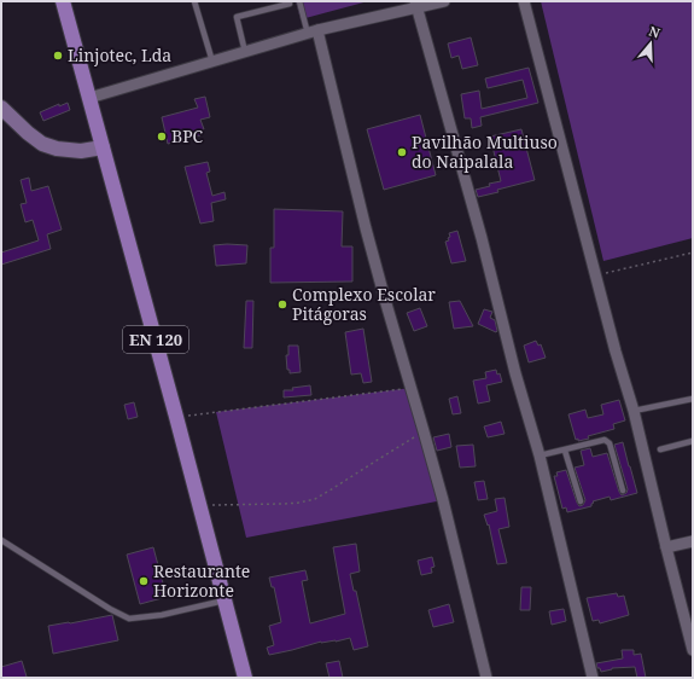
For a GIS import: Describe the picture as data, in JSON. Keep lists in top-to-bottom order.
{
  "streets": {
    "main road": ["EN 120"]
  },
  "places": [
    "Linjotec, Lda",
    "BPC",
    "Pavilhão Multiuso do Naipalala",
    "Complexo Escolar Pitágoras",
    "Restaurante Horizonte"
  ],
  "north": "top"
}
